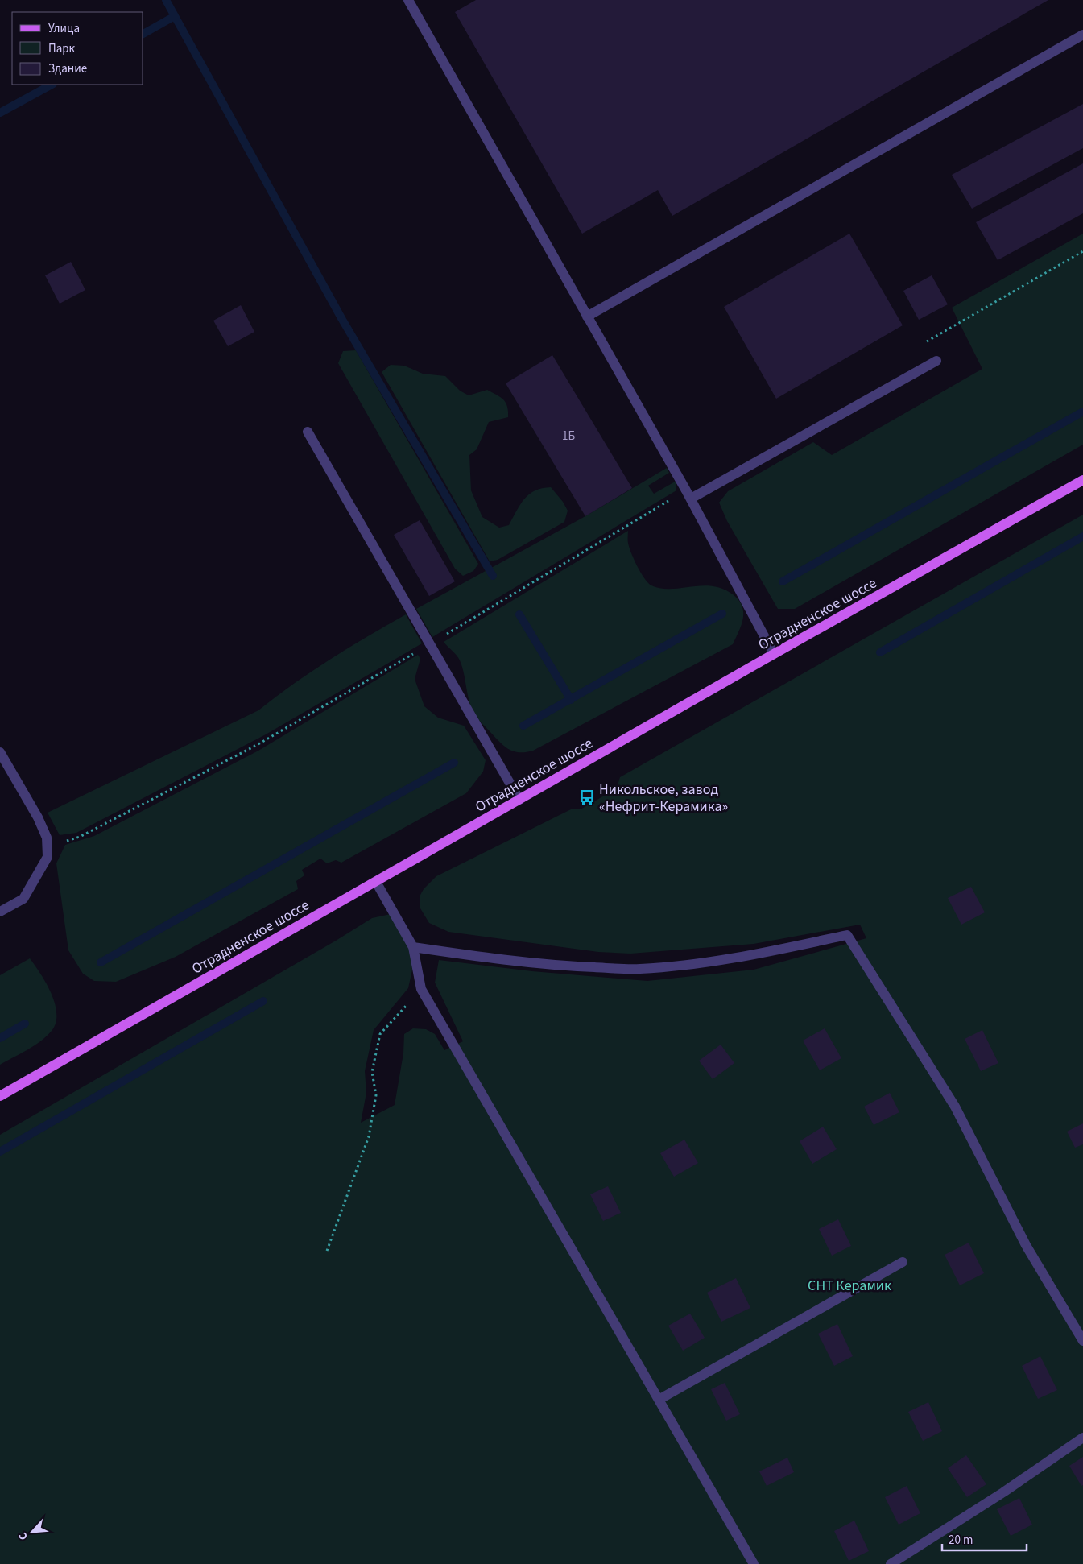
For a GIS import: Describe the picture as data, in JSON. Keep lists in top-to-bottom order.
{
  "streets": {
    "main road": ["Отрадненское шоссе"]
  },
  "parks": ["СНТ Керамик"],
  "places": {
    "bus stop": ["Никольское, завод «Нефрит-Керамика»"]
  },
  "house_numbers": ["1Б"],
  "legend": ["Улица", "Парк", "Здание"],
  "scale_bar": "20 m",
  "north": "bottom left"
}
